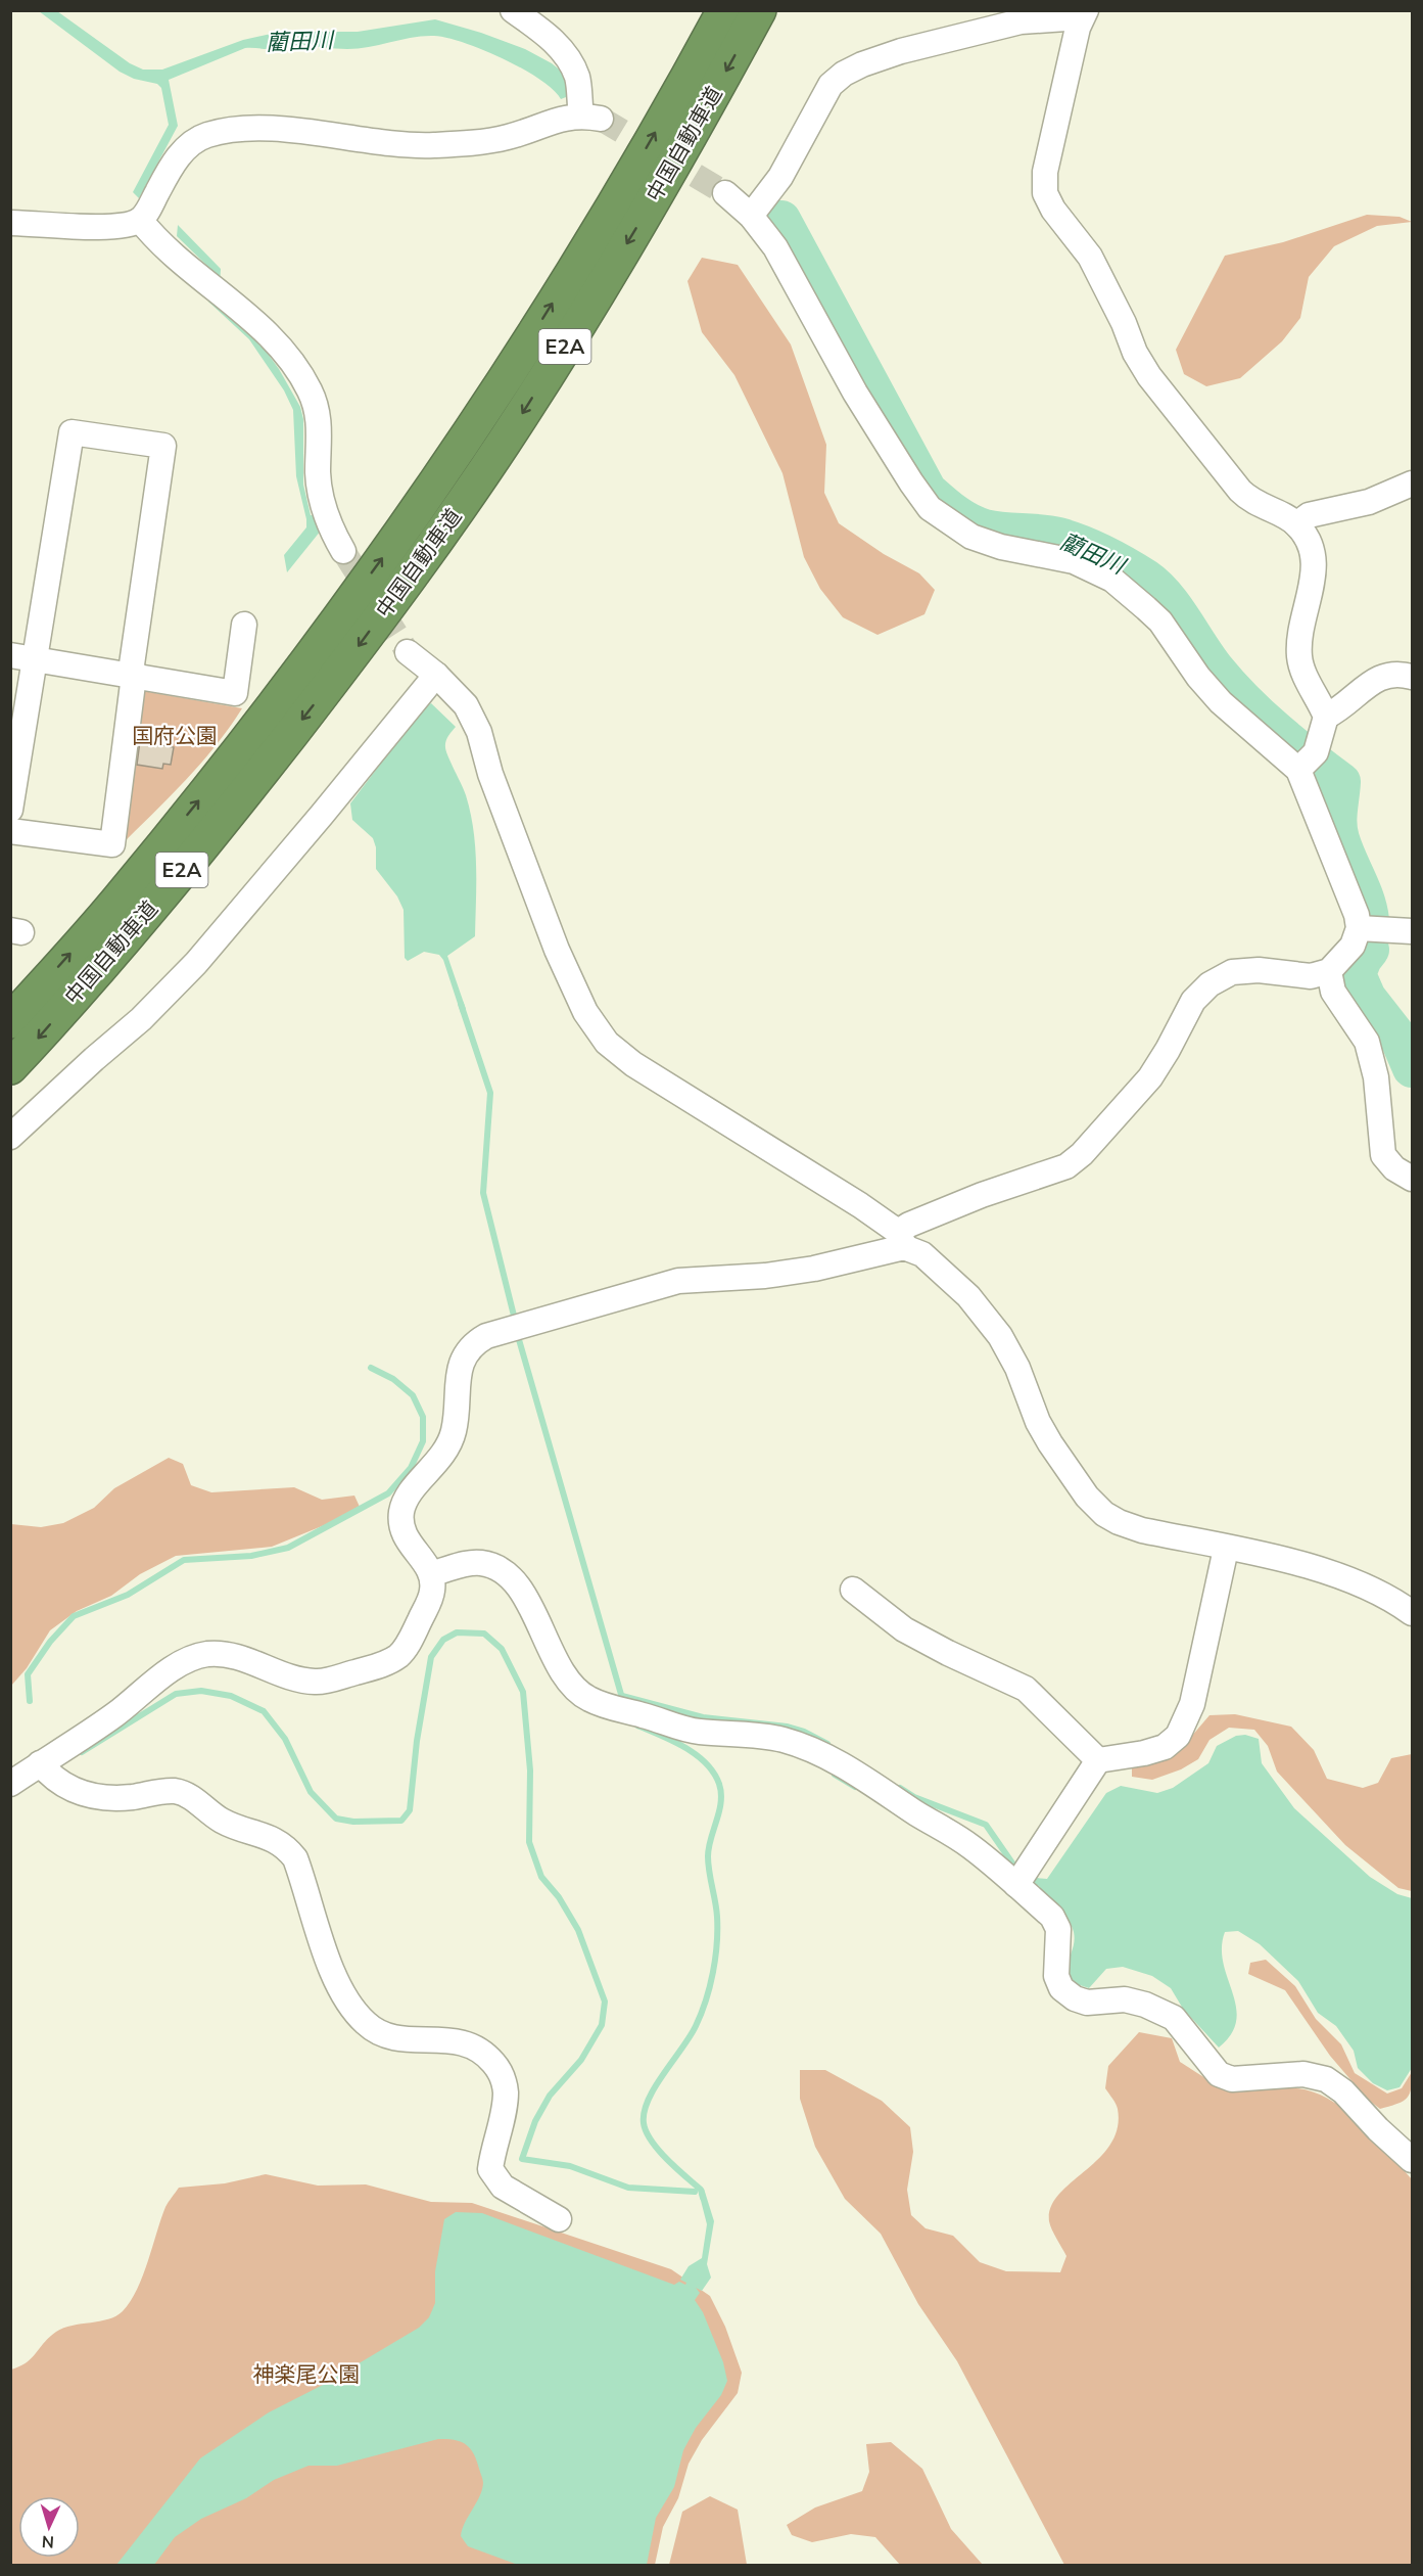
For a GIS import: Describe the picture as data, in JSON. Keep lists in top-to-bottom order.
{
  "streets": {
    "highway": ["中国自動車道", "E2A"]
  },
  "water": ["藺田川"],
  "parks": ["国府公園", "神楽尾公園"],
  "north": "bottom"
}
